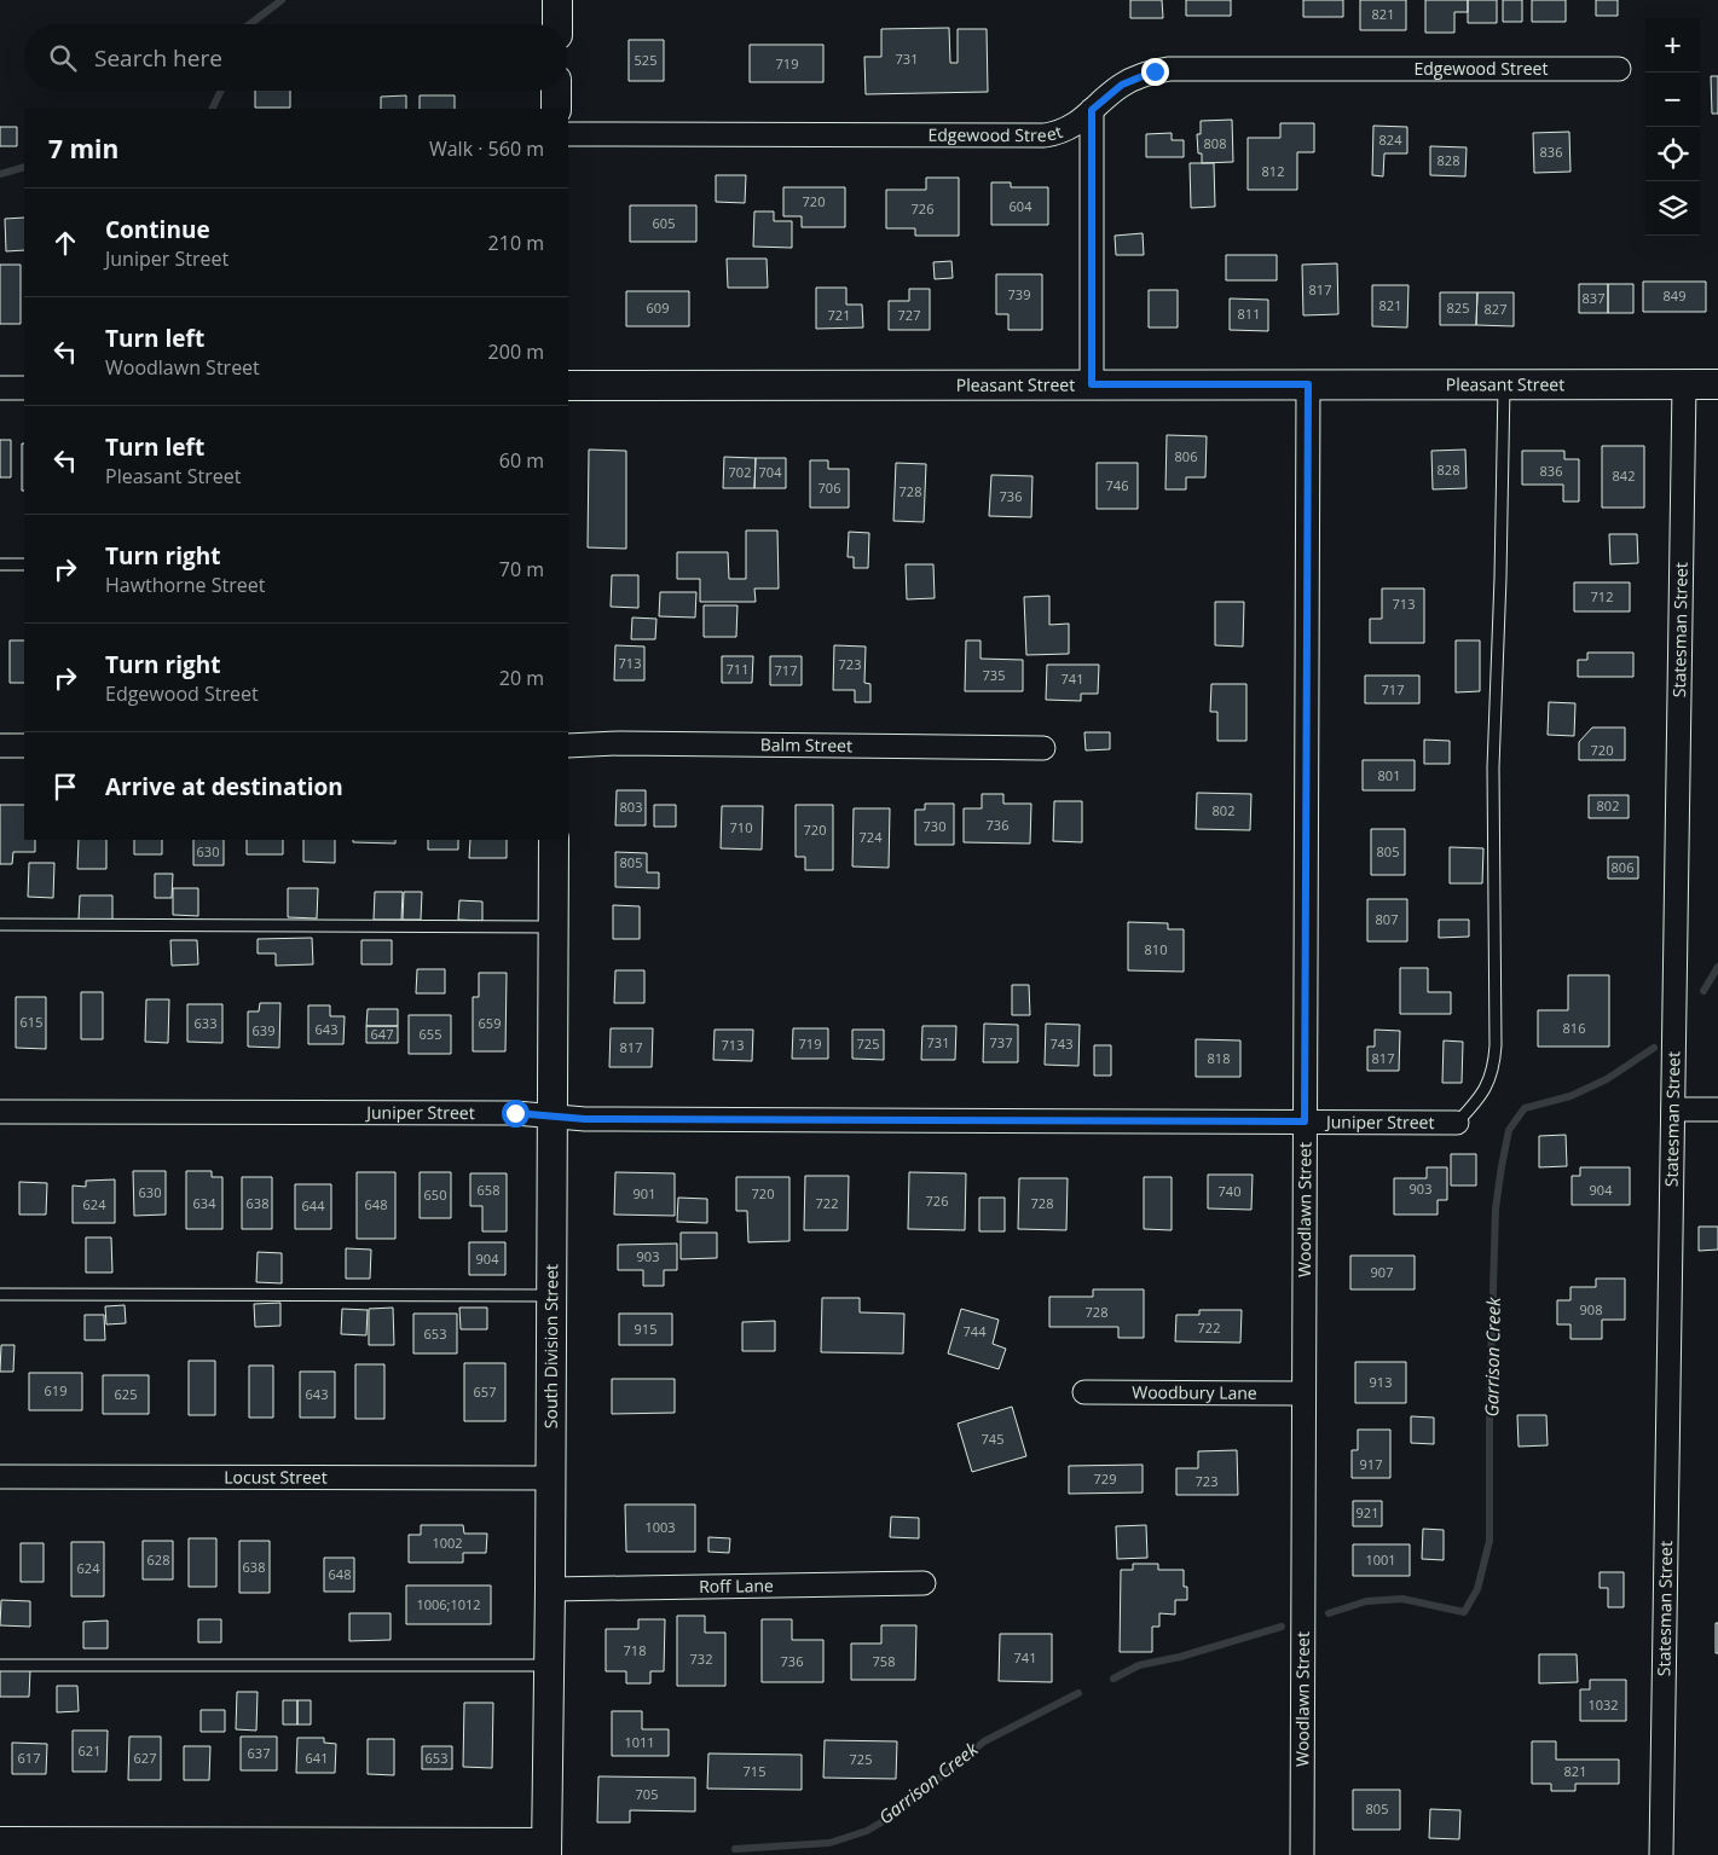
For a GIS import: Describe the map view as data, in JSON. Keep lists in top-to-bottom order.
{
  "streets": {
    "street": [
      "Edgewood Street",
      "Pleasant Street",
      "Statesman Street",
      "Balm Street",
      "Juniper Street",
      "Woodlawn Street",
      "South Division Street",
      "Woodbury Lane",
      "Locust Street",
      "Roff Lane"
    ]
  },
  "crossings": [
    ["Pleasant Street", "Statesman Street"],
    ["Pleasant Street", "Woodlawn Street"],
    ["Juniper Street", "Woodlawn Street"],
    ["Juniper Street", "South Division Street"],
    ["Woodlawn Street", "Woodbury Lane"],
    ["South Division Street", "Locust Street"],
    ["South Division Street", "Roff Lane"]
  ],
  "water": ["Garrison Creek"],
  "house_numbers": [
    "821",
    "731",
    "525",
    "719",
    "824",
    "808",
    "836",
    "828",
    "812",
    "720",
    "604",
    "726",
    "605",
    "817",
    "739",
    "849",
    "837",
    "821",
    "609",
    "825",
    "827",
    "811",
    "721",
    "727",
    "806",
    "828",
    "836",
    "702",
    "704",
    "842",
    "746",
    "706",
    "728",
    "736",
    "712",
    "713",
    "713",
    "723",
    "711",
    "717",
    "735",
    "741",
    "717",
    "720",
    "801",
    "802",
    "803",
    "802",
    "736",
    "730",
    "710",
    "720",
    "724",
    "630",
    "805",
    "805",
    "806",
    "807",
    "810",
    "615",
    "633",
    "659",
    "816",
    "643",
    "639",
    "647",
    "655",
    "731",
    "737",
    "719",
    "725",
    "743",
    "713",
    "817",
    "818",
    "817",
    "903",
    "658",
    "904",
    "740",
    "630",
    "901",
    "720",
    "650",
    "726",
    "634",
    "638",
    "722",
    "728",
    "624",
    "648",
    "644",
    "903",
    "904",
    "907",
    "908",
    "728",
    "722",
    "915",
    "744",
    "653",
    "913",
    "619",
    "657",
    "625",
    "643",
    "745",
    "917",
    "729",
    "723",
    "921",
    "1003",
    "1002",
    "628",
    "1001",
    "638",
    "624",
    "648",
    "1006;1012",
    "718",
    "741",
    "732",
    "736",
    "758",
    "1032",
    "1011",
    "621",
    "637",
    "617",
    "627",
    "641",
    "653",
    "725",
    "715",
    "821",
    "705",
    "805"
  ],
  "page": {
    "map_buttons": ["+", "−"],
    "search": "Search here",
    "heading": ["7 min", "Walk · 560 m"],
    "list": [
      ["Continue", "Juniper Street", "210 m"],
      ["Turn left", "Woodlawn Street", "200 m"],
      ["Turn left", "Pleasant Street", "60 m"],
      ["Turn right", "Hawthorne Street", "70 m"],
      ["Turn right", "Edgewood Street", "20 m"],
      "Arrive at destination"
    ]
  }
}
